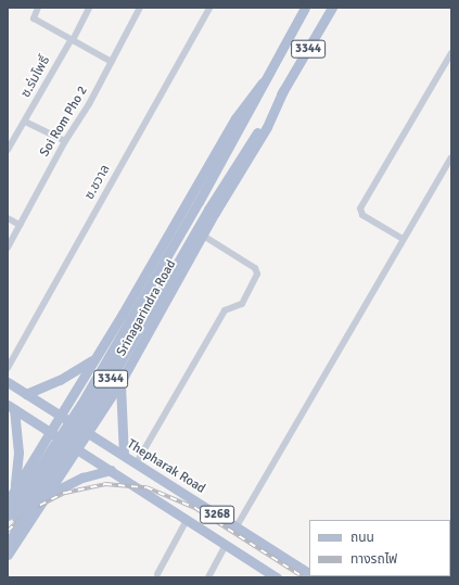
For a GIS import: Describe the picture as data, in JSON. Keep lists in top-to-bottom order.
{
  "streets": {
    "main road": [
      "3344",
      "Srinagarindra Road",
      "Thepharak Road",
      "3268"
    ],
    "street": ["ซ.ร่มโพธิ์", "Soi Rom Pho 2", "ซ.ชวาล"]
  },
  "crossings": [
    ["Srinagarindra Road", "Thepharak Road"],
    ["Srinagarindra Road", "3268"]
  ],
  "legend": ["ถนน", "ทางรถไฟ"]
}
